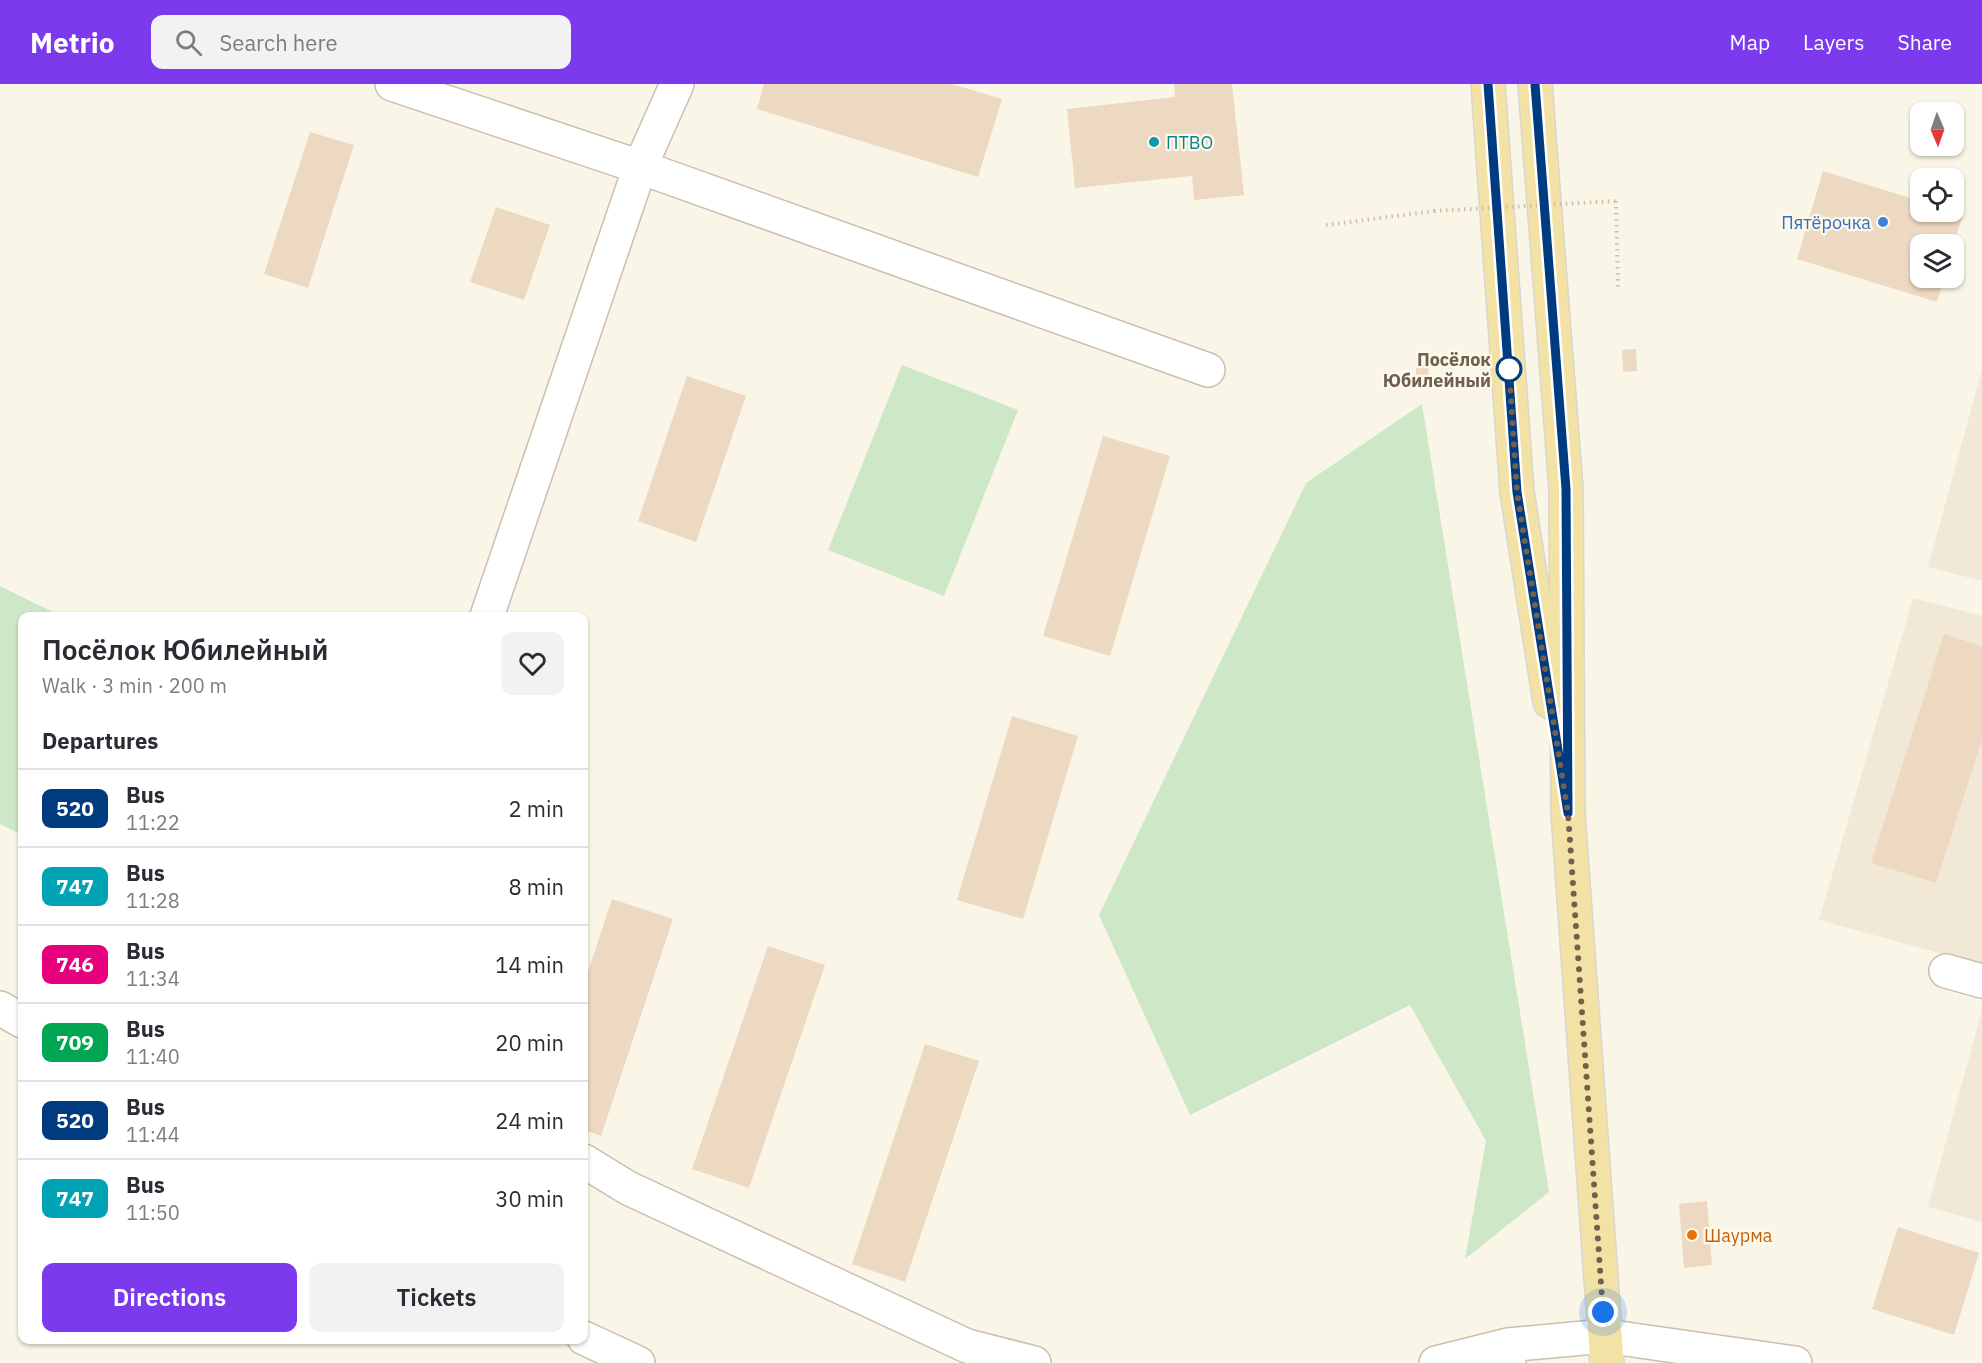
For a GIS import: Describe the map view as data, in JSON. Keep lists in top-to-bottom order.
{
  "places": [
    "ПТВО",
    "Пятёрочка",
    "Посёлок Юбилейный",
    "Шаурма"
  ],
  "lines": ["bus line 520"],
  "north": "bottom",
  "page": {
    "header": "Metrio",
    "search": "Search here",
    "nav": ["Map", "Layers", "Share"],
    "heading": [
      ["Посёлок Юбилейный", "Walk · 3 min · 200 m"],
      "Departures"
    ],
    "list": [
      {
        "mark": "520",
        "name": "Bus",
        "note": "11:22",
        "value": "2 min"
      },
      {
        "mark": "747",
        "name": "Bus",
        "note": "11:28",
        "value": "8 min"
      },
      {
        "mark": "746",
        "name": "Bus",
        "note": "11:34",
        "value": "14 min"
      },
      {
        "mark": "709",
        "name": "Bus",
        "note": "11:40",
        "value": "20 min"
      },
      {
        "mark": "520",
        "name": "Bus",
        "note": "11:44",
        "value": "24 min"
      },
      {
        "mark": "747",
        "name": "Bus",
        "note": "11:50",
        "value": "30 min"
      }
    ],
    "buttons": ["Directions", "Tickets"]
  }
}
